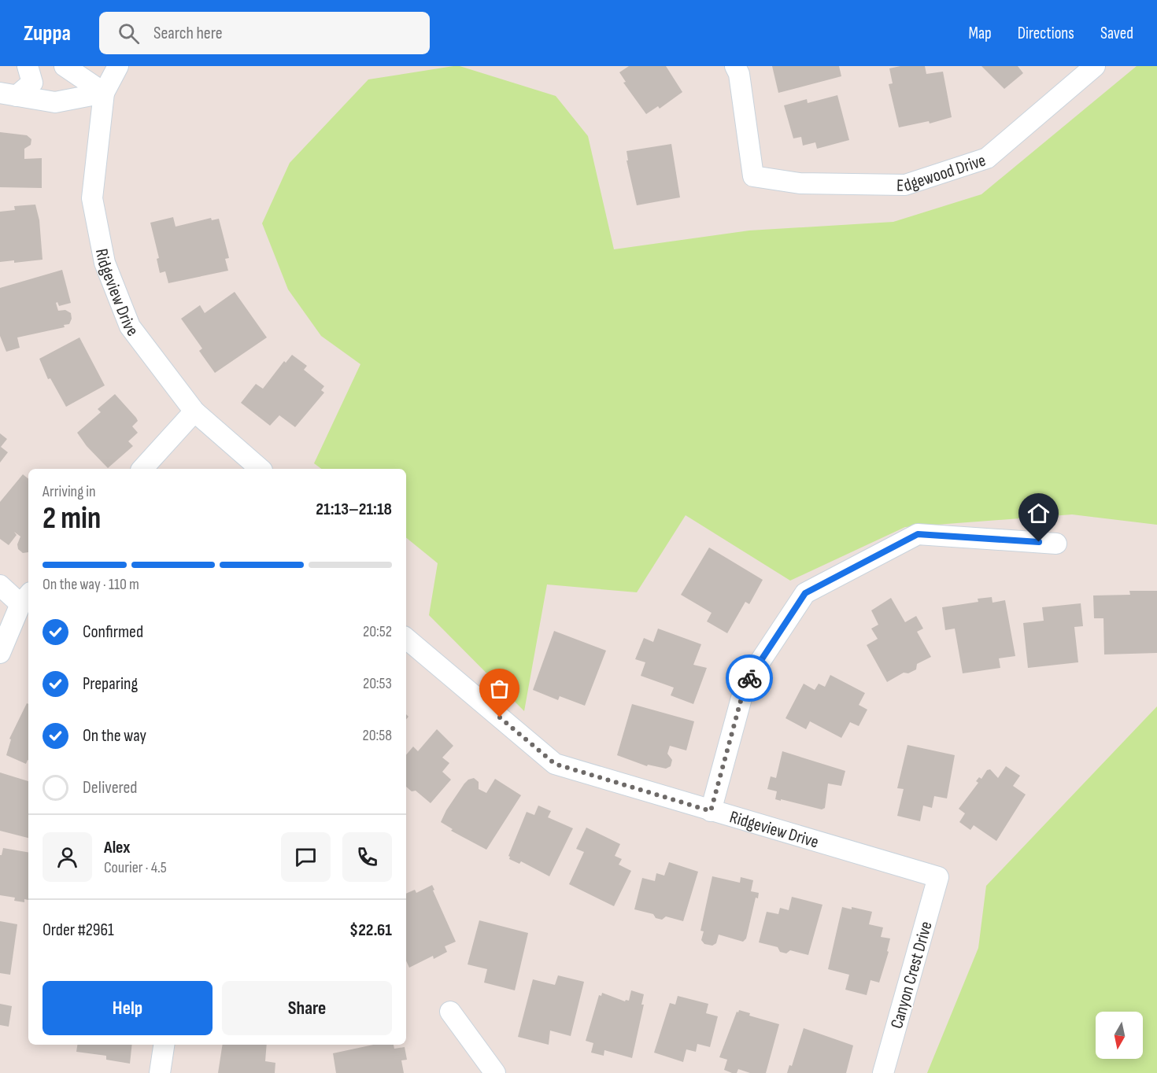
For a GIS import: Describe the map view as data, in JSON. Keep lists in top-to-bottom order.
{
  "streets": {
    "street": ["Edgewood Drive", "Ridgeview Drive", "Canyon Crest Drive"]
  },
  "crossings": [
    ["Ridgeview Drive", "Canyon Crest Drive"]
  ],
  "north": "bottom",
  "page": {
    "header": "Zuppa",
    "search": "Search here",
    "nav": ["Map", "Directions", "Saved"],
    "heading": ["2 min", "Arriving in", "21:13–21:18"],
    "panel": [
      "Alex",
      "Courier · 4.5",
      "Order #2961",
      "$22.61"
    ],
    "bar": "On the way · 110 m",
    "list": [
      ["Confirmed", "20:52"],
      ["Preparing", "20:53"],
      ["On the way", "20:58"],
      "Delivered"
    ],
    "buttons": ["Help", "Share"]
  }
}
